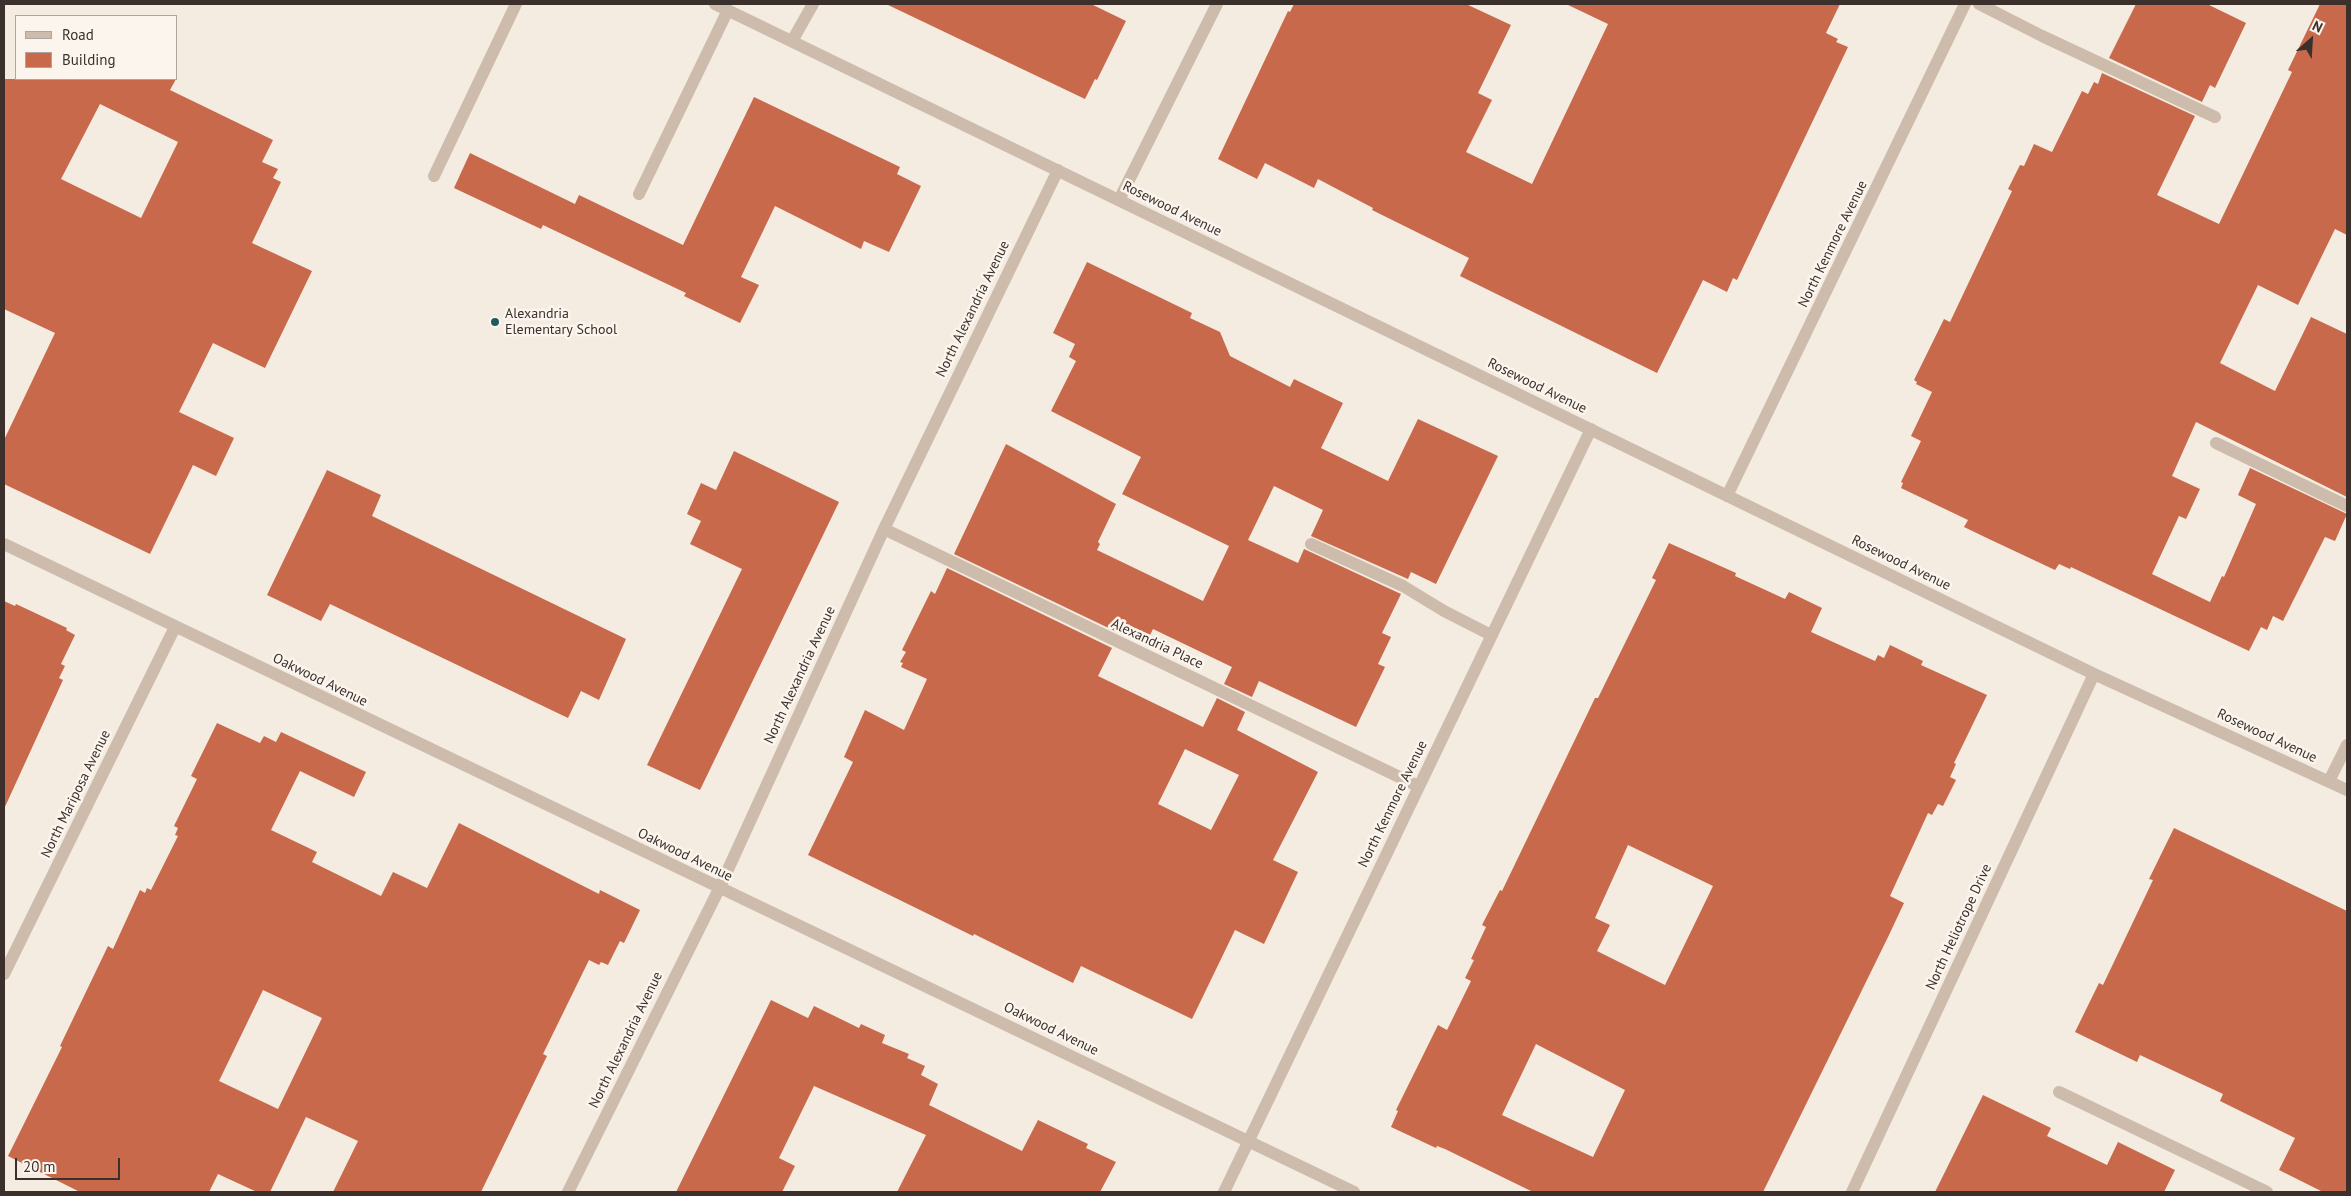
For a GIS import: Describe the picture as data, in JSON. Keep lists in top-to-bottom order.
{
  "streets": {
    "street": [
      "Rosewood Avenue",
      "North Kenmore Avenue",
      "North Alexandria Avenue",
      "Alexandria Place",
      "Oakwood Avenue",
      "North Mariposa Avenue",
      "North Heliotrope Drive"
    ]
  },
  "crossings": [
    ["Rosewood Avenue", "North Kenmore Avenue"],
    ["Rosewood Avenue", "North Alexandria Avenue"],
    ["Rosewood Avenue", "North Heliotrope Drive"],
    ["North Kenmore Avenue", "Alexandria Place"],
    ["North Kenmore Avenue", "Oakwood Avenue"],
    ["North Alexandria Avenue", "Alexandria Place"],
    ["North Alexandria Avenue", "Oakwood Avenue"],
    ["Oakwood Avenue", "North Mariposa Avenue"]
  ],
  "places": ["Alexandria Elementary School"],
  "legend": ["Road", "Building"],
  "scale_bar": "20 m",
  "north": "top right"
}
